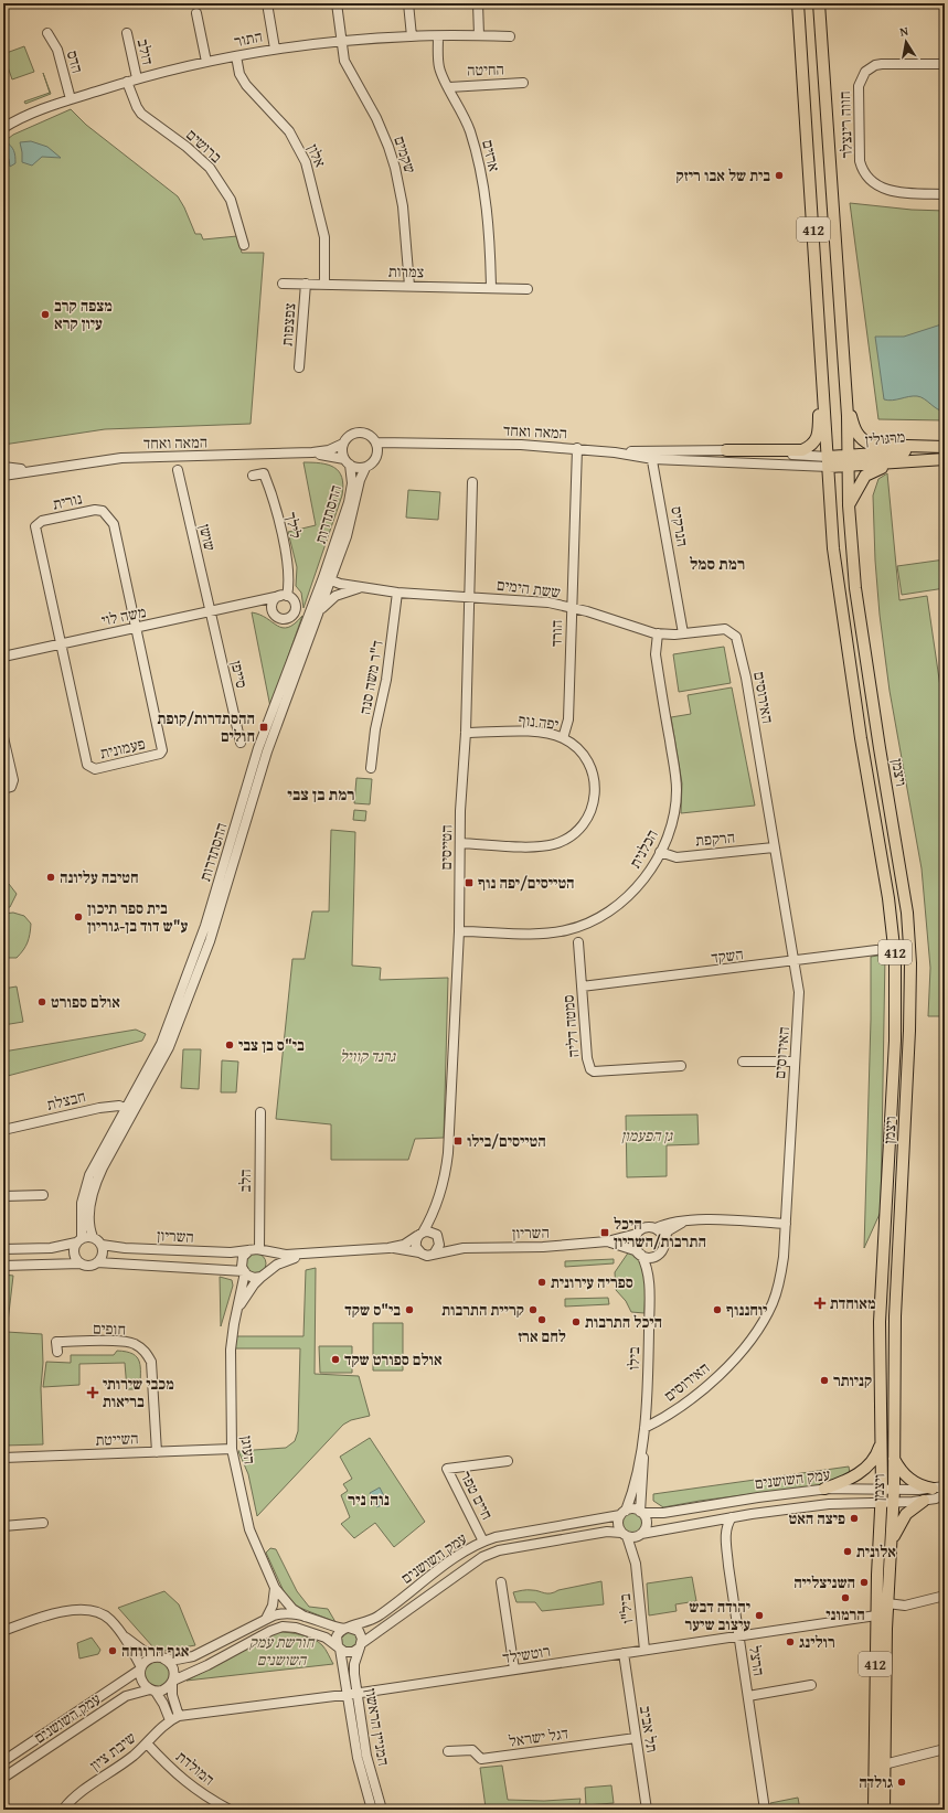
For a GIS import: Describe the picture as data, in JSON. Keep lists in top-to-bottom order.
{
  "streets": {
    "main road": ["412", "מרגולין", "ויצמן"],
    "street": [
      "התור",
      "דולב",
      "הדס",
      "החיטה",
      "חווה רינצלר",
      "ברושים",
      "שקמים",
      "אלון",
      "ארזים",
      "צמרות",
      "צפצפות",
      "המאה ואחד",
      "נורית",
      "ההסתדרות",
      "לילך",
      "הנרקיס",
      "שושן",
      "ששת הימים",
      "משה לוי",
      "הורד",
      "סייפן",
      "ד\"ר משה סנה",
      "האירוסים",
      "יפה נוף",
      "פעמונית",
      "הרקפת",
      "הטייסים",
      "הכלנית",
      "השקד",
      "סמטה דליה",
      "חבצלת",
      "הלב",
      "השריון",
      "חופים",
      "בילו",
      "השייטת",
      "העוגן",
      "עמק השושנים",
      "חיים טפר",
      "ביל\"ו",
      "רוטשילד",
      "הרצל",
      "המניין הראשון",
      "תל אביב",
      "דגל ישראל",
      "שיבת ציון",
      "המולדת"
    ]
  },
  "crossings": [
    ["התור", "דולב"],
    ["התור", "הדס"],
    ["התור", "ברושים"],
    ["התור", "שקמים"],
    ["התור", "אלון"],
    ["התור", "ארזים"],
    ["החיטה", "ארזים"],
    ["שקמים", "צמרות"],
    ["אלון", "צמרות"],
    ["ארזים", "צמרות"],
    ["412", "המאה ואחד"],
    ["412", "מרגולין"],
    ["412", "ויצמן"],
    ["צמרות", "צפצפות"],
    ["המאה ואחד", "מרגולין"],
    ["המאה ואחד", "ההסתדרות"],
    ["המאה ואחד", "הנרקיס"],
    ["המאה ואחד", "הורד"],
    ["המאה ואחד", "ויצמן"],
    ["מרגולין", "ויצמן"],
    ["נורית", "משה לוי"],
    ["נורית", "פעמונית"],
    ["ההסתדרות", "ששת הימים"],
    ["ההסתדרות", "חבצלת"],
    ["ההסתדרות", "השריון"],
    ["לילך", "משה לוי"],
    ["הנרקיס", "ששת הימים"],
    ["שושן", "משה לוי"],
    ["שושן", "סייפן"],
    ["ששת הימים", "הורד"],
    ["ששת הימים", "ד\"ר משה סנה"],
    ["ששת הימים", "האירוסים"],
    ["ששת הימים", "הטייסים"],
    ["ששת הימים", "הכלנית"],
    ["משה לוי", "סייפן"],
    ["משה לוי", "פעמונית"],
    ["הורד", "יפה נוף"],
    ["הורד", "הטייסים"],
    ["האירוסים", "הרקפת"],
    ["האירוסים", "השקד"],
    ["האירוסים", "בילו"],
    ["יפה נוף", "הטייסים"],
    ["ויצמן", "עמק השושנים"],
    ["ויצמן", "רוטשילד"],
    ["הרקפת", "הכלנית"],
    ["הטייסים", "הכלנית"],
    ["הטייסים", "השריון"],
    ["השקד", "סמטה דליה"],
    ["הלב", "השריון"],
    ["הלב", "העוגן"],
    ["השריון", "בילו"],
    ["השריון", "העוגן"],
    ["חופים", "השייטת"],
    ["בילו", "עמק השושנים"],
    ["בילו", "ביל\"ו"],
    ["השייטת", "העוגן"],
    ["עמק השושנים", "חיים טפר"],
    ["עמק השושנים", "ביל\"ו"],
    ["עמק השושנים", "הרצל"],
    ["עמק השושנים", "המניין הראשון"],
    ["ביל\"ו", "רוטשילד"],
    ["רוטשילד", "הרצל"],
    ["רוטשילד", "המניין הראשון"],
    ["רוטשילד", "תל אביב"],
    ["רוטשילד", "שיבת ציון"],
    ["תל אביב", "דגל ישראל"],
    ["שיבת ציון", "המולדת"]
  ],
  "districts": ["רמת סמל", "רמת בן צבי", "נוה ניר"],
  "parks": ["גרנד קוויל", "גן הפעמון", "חורשת עמק השושנים"],
  "places": {
    "other": [
      "בית של אבו ריזק",
      "מצפה קרב עיון קרא",
      "חטיבה עליונה",
      "בית ספר תיכון ע\"ש דוד בן-גוריון",
      "אולם ספורט",
      "בי\"ס בן צבי",
      "ספריה עירונית",
      "בי\"ס שקד",
      "קריית התרבות",
      "יוחננוף",
      "לחם ארז",
      "היכל התרבות",
      "אולם ספורט שקד",
      "קניותר",
      "פיצה האט",
      "אלונית",
      "השניצלייה",
      "הרמוני",
      "יהודה דבש עיצוב שיער",
      "רולינג",
      "אגף הרווחה",
      "גולדה"
    ],
    "transit": [
      "ההסתדרות/קופת חולים",
      "הטייסים/יפה נוף",
      "הטייסים/בילו",
      "היכל התרבות/השריון"
    ],
    "health": ["מאוחדת", "מכבי שירותי בריאות"]
  },
  "north": "top"
}
